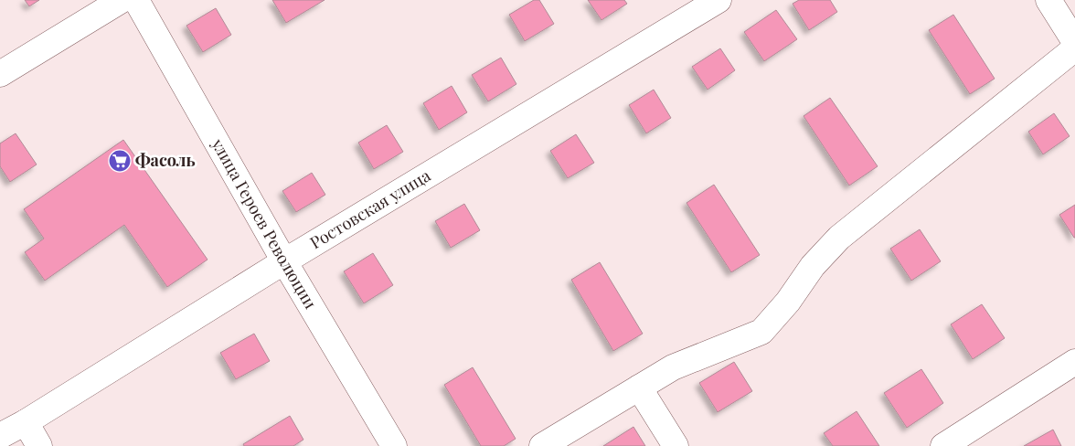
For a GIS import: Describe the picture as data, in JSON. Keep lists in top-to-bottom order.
{
  "streets": {
    "street": ["Ростовская улица", "улица Героев Революции"]
  },
  "crossings": [
    ["Ростовская улица", "улица Героев Революции"]
  ],
  "places": {
    "supermarket": ["Фасоль"]
  }
}
